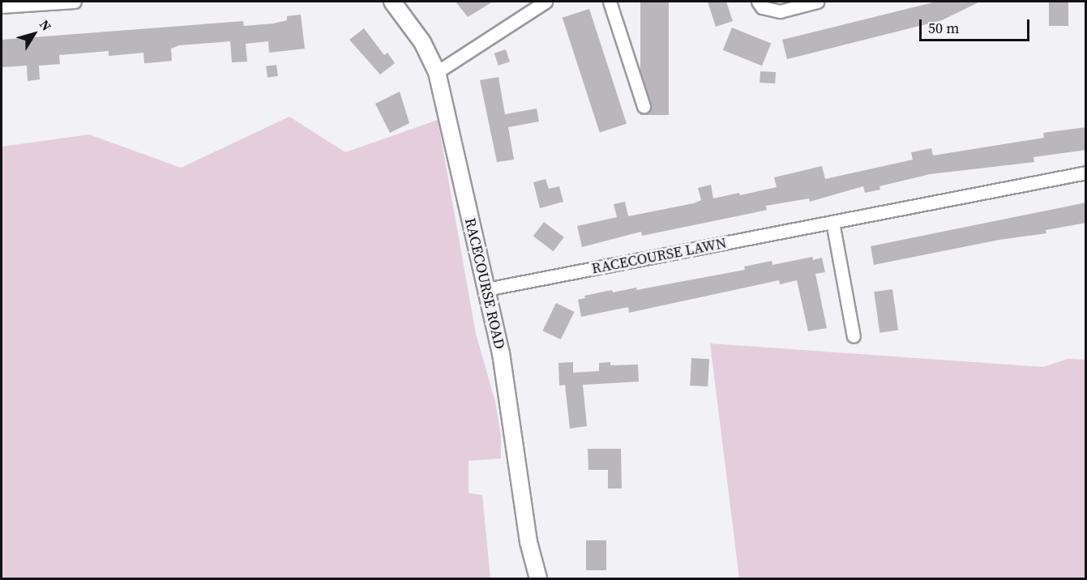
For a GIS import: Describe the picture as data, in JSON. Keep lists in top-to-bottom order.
{
  "streets": {
    "street": ["RACECOURSE LAWN", "RACECOURSE ROAD"]
  },
  "crossings": [
    ["RACECOURSE LAWN", "RACECOURSE ROAD"]
  ],
  "scale_bar": "50 m",
  "north": "top right"
}
